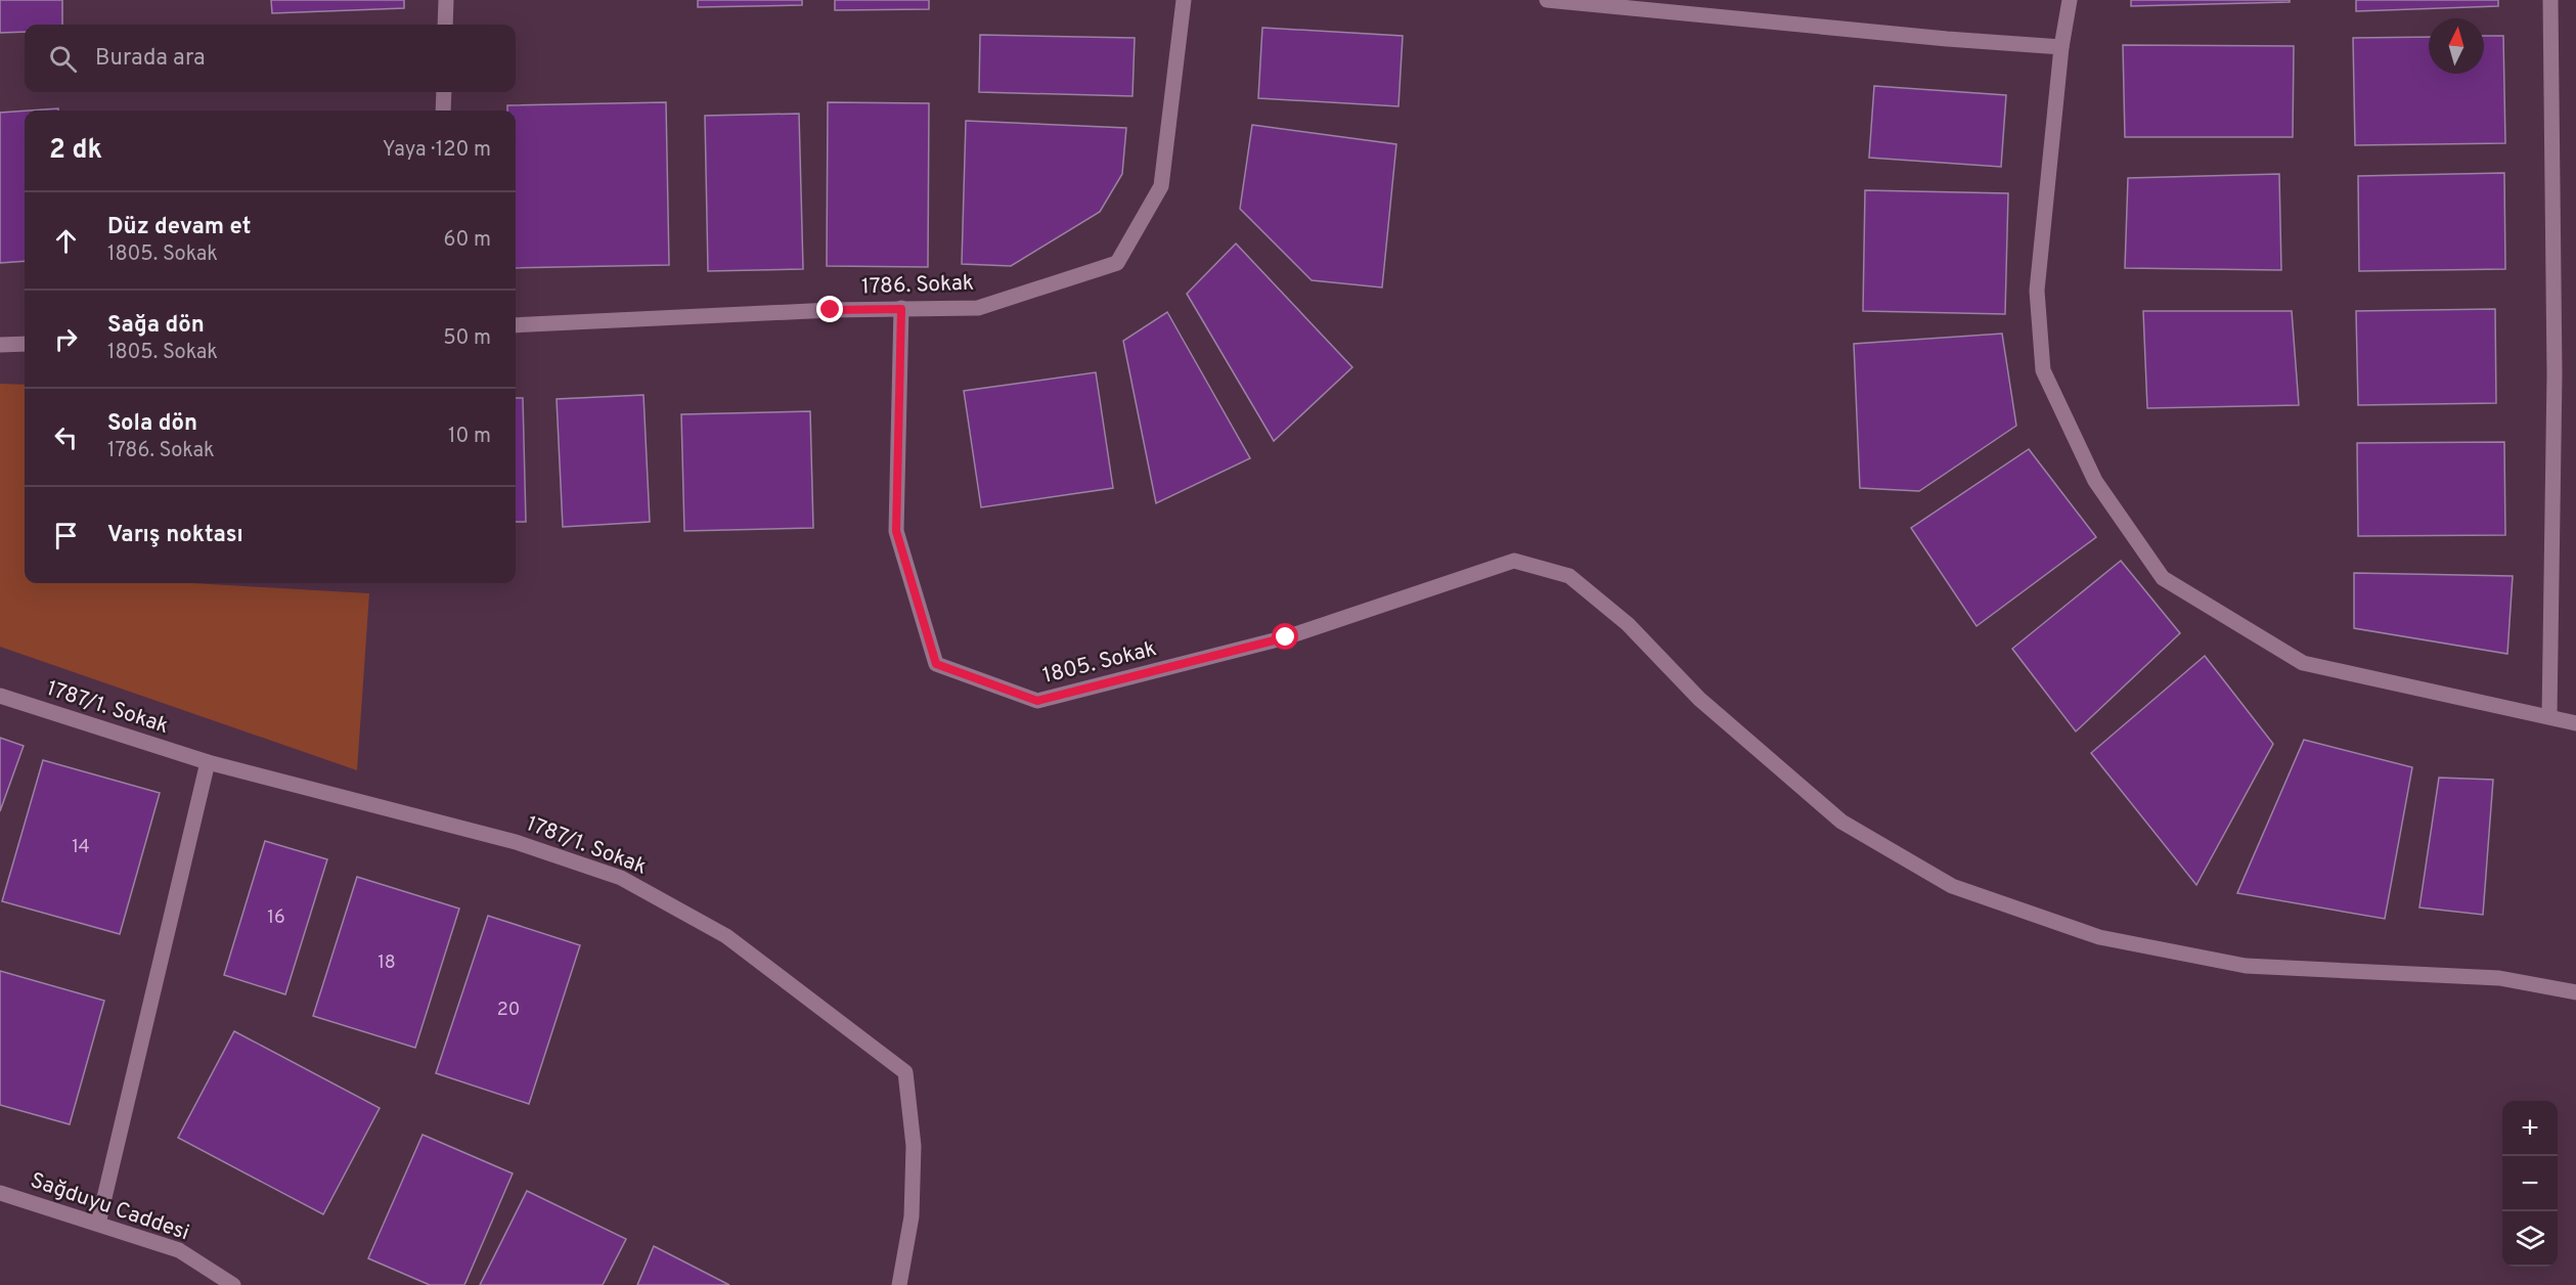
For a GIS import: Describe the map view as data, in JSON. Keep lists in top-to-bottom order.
{
  "streets": {
    "street": [
      "1786. Sokak",
      "1805. Sokak",
      "1787/1. Sokak",
      "Sağduyu Caddesi"
    ]
  },
  "crossings": [
    ["1786. Sokak", "1805. Sokak"]
  ],
  "house_numbers": [
    "14",
    "16",
    "18",
    "20"
  ],
  "north": "top",
  "page": {
    "search": "Burada ara",
    "heading": ["2 dk", "Yaya · 120 m"],
    "list": [
      ["Düz devam et", "1805. Sokak", "60 m"],
      ["Sağa dön", "1805. Sokak", "50 m"],
      ["Sola dön", "1786. Sokak", "10 m"],
      "Varış noktası"
    ],
    "map_buttons": ["+", "−"]
  }
}
